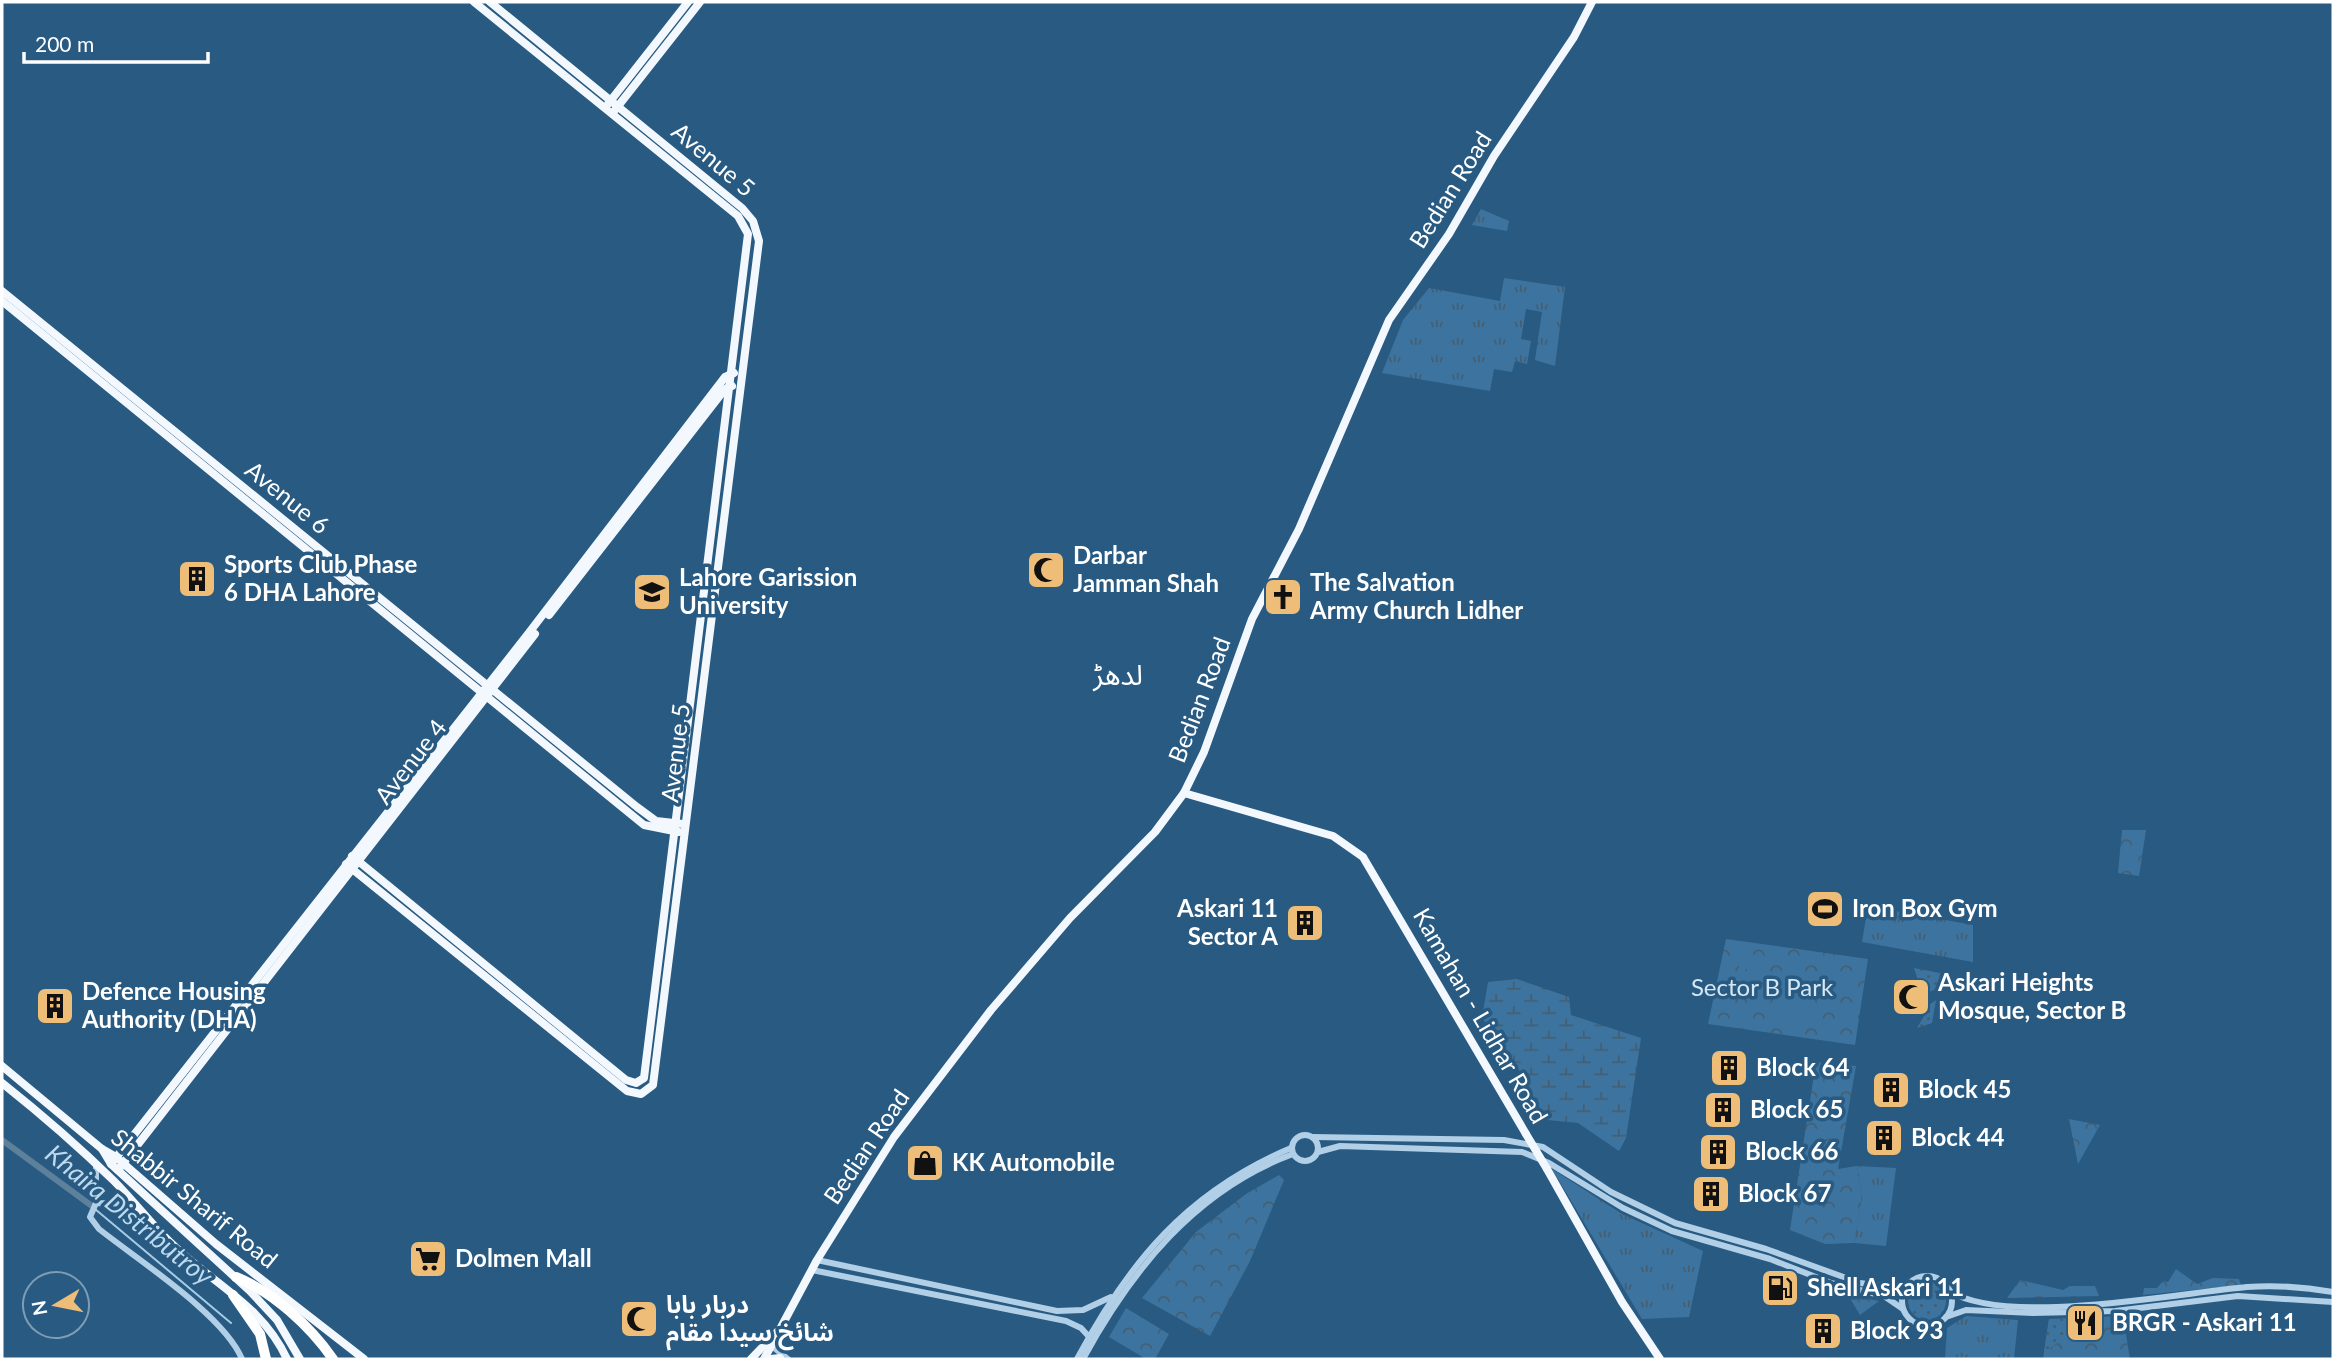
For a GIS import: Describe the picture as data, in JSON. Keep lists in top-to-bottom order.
{
  "streets": {
    "main road": [
      "Avenue 5",
      "Bedian Road",
      "Avenue 6",
      "Avenue 4",
      "Kamahan - Lidhar Road",
      "Shabbir Sharif Road"
    ]
  },
  "crossings": [
    ["Avenue 5", "Avenue 6"],
    ["Avenue 5", "Avenue 4"],
    ["Bedian Road", "Kamahan - Lidhar Road"],
    ["Avenue 6", "Avenue 4"],
    ["Avenue 4", "Shabbir Sharif Road"]
  ],
  "districts": ["لدھڑ"],
  "water": ["Khaira Distributroy"],
  "parks": ["Sector B Park"],
  "places": {
    "mosque": ["Darbar Jamman Shah", "Askari Heights Mosque, Sector B", "دربار بابا شائخ سیدا مقام"],
    "building": [
      "Sports Club Phase 6 DHA Lahore",
      "Askari 11 Sector A",
      "Defence Housing Authority (DHA)",
      "Block 64",
      "Block 45",
      "Block 65",
      "Block 44",
      "Block 66",
      "Block 67",
      "Block 93"
    ],
    "school or university": ["Lahore Garission University"],
    "church": ["The Salvation Army Church Lidher"],
    "sports": ["Iron Box Gym"],
    "shop": ["KK Automobile"],
    "supermarket": ["Dolmen Mall"],
    "fuel station": ["Shell Askari 11"],
    "restaurant": ["BRGR - Askari 11"]
  },
  "scale_bar": "200 m",
  "north": "left"
}
